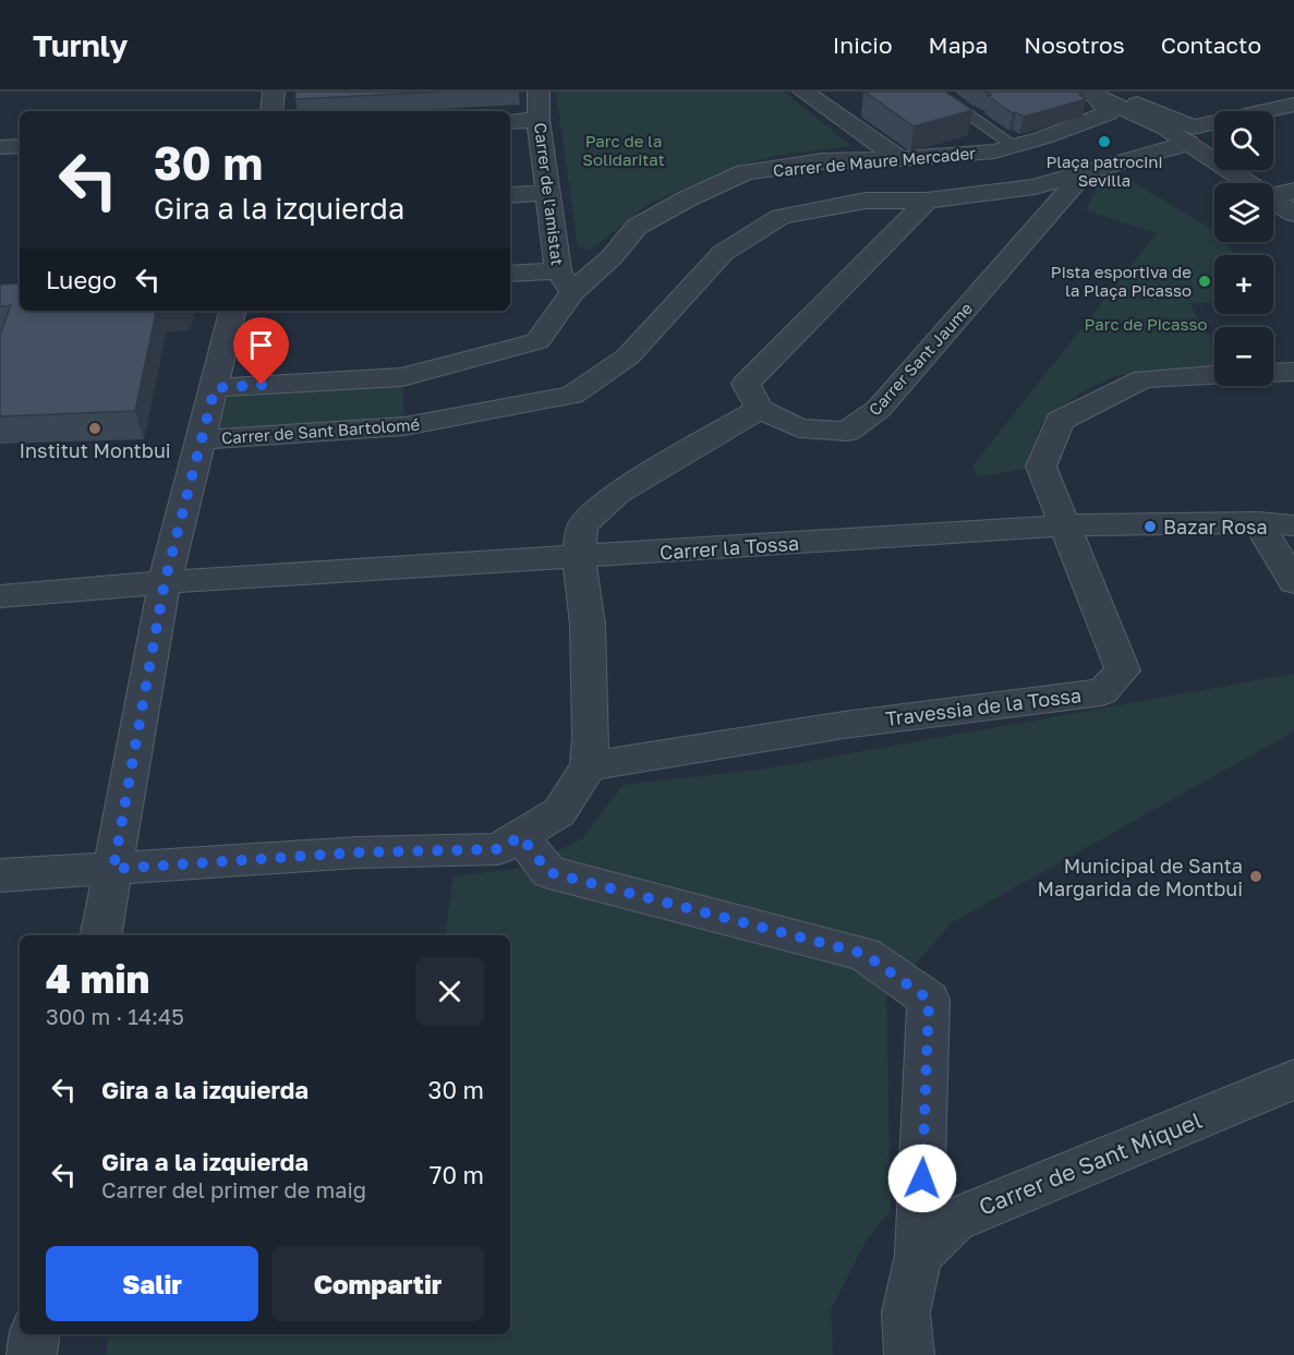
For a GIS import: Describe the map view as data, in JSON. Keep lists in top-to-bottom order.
{
  "streets": {
    "street": [
      "Carrer de Maure Mercader",
      "Carrer de l'amistat",
      "Carrer Sant Jaume",
      "Carrer de Sant Bartolomé",
      "Carrer la Tossa",
      "Travessia de la Tossa",
      "Carrer de Sant Miquel"
    ]
  },
  "crossings": [
    ["Carrer de Maure Mercader", "Carrer de l'amistat"],
    ["Carrer Sant Jaume", "Carrer de Sant Bartolomé"],
    ["Carrer la Tossa", "Travessia de la Tossa"]
  ],
  "parks": ["Parc de la Solidaritat", "Parc de Picasso"],
  "places": [
    "Plaça patrocini Sevilla",
    "Pista esportiva de la Plaça Picasso",
    "Institut Montbui",
    "Bazar Rosa",
    "Municipal de Santa Margarida de Montbui"
  ],
  "page": {
    "header": "Turnly",
    "nav": [
      "Inicio",
      "Mapa",
      "Nosotros",
      "Contacto"
    ],
    "map_buttons": ["+", "−"],
    "turn": ["30 m", "Gira a la izquierda"],
    "then": "Luego",
    "heading": ["4 min", "300 m · 14:45"],
    "list": [
      {
        "name": "Gira a la izquierda",
        "value": "30 m"
      },
      {
        "name": "Gira a la izquierda",
        "note": "Carrer del primer de maig",
        "value": "70 m"
      }
    ],
    "buttons": ["Salir", "Compartir"]
  }
}
